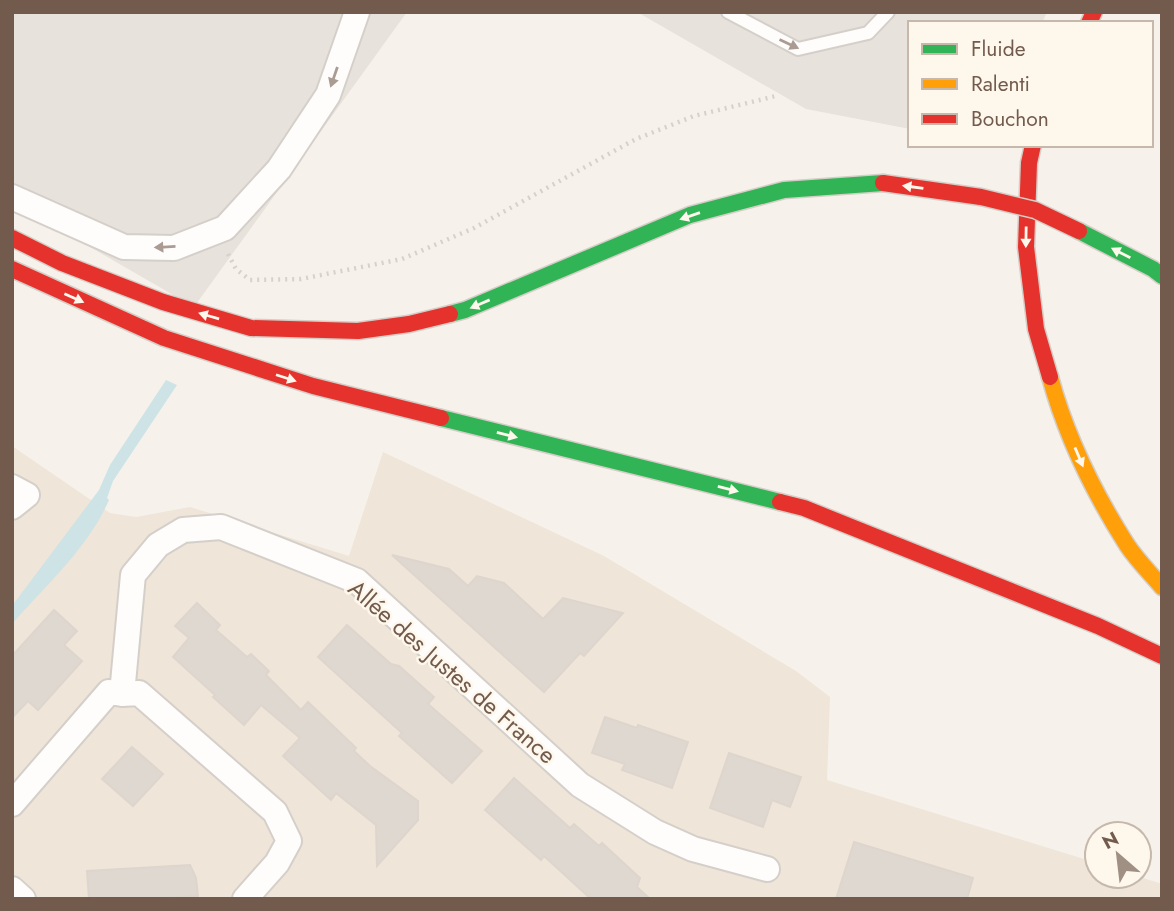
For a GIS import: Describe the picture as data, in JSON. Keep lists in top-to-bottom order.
{
  "streets": {
    "street": ["Allée des Justes de France"]
  },
  "legend": ["Fluide", "Ralenti", "Bouchon"],
  "north": "top left"
}
